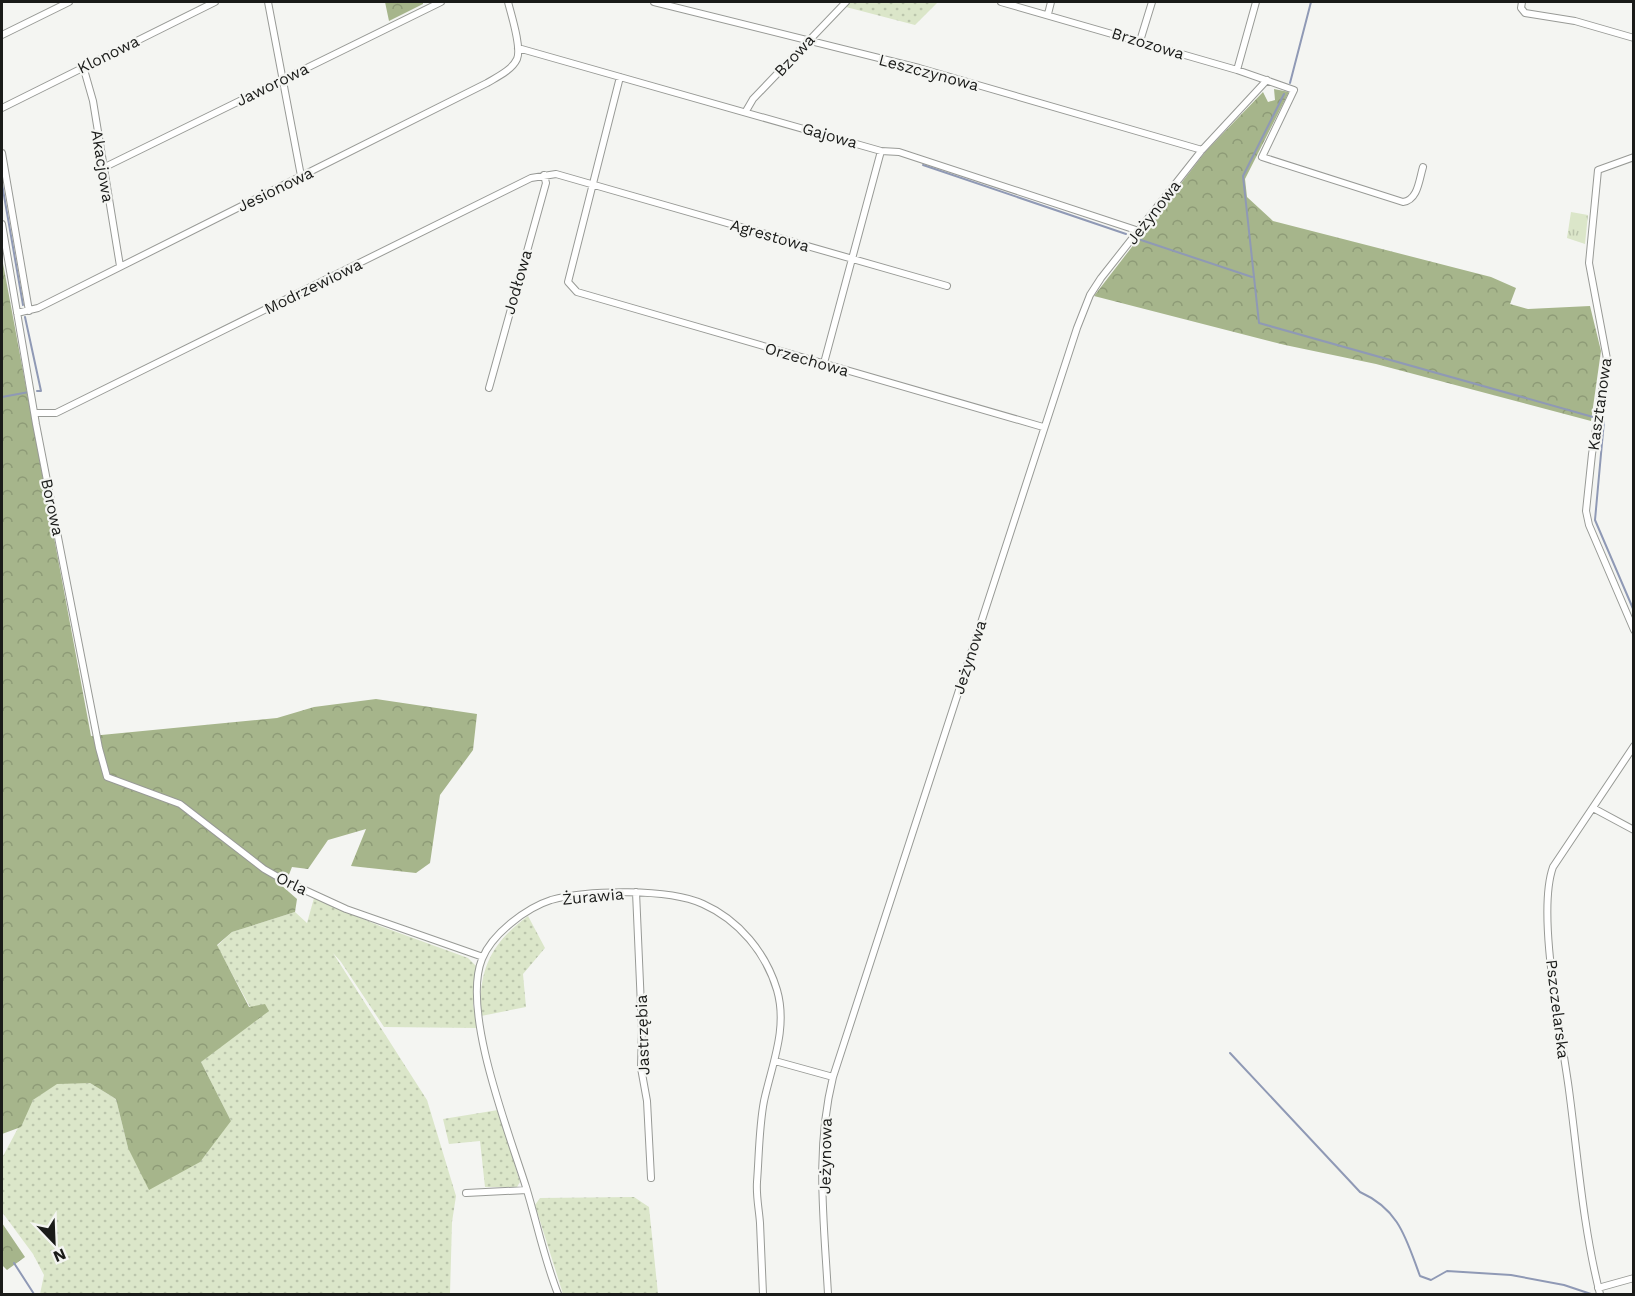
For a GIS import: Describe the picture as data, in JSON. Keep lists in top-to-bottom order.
{
  "streets": {
    "street": [
      "Brzozowa",
      "Klonowa",
      "Bzowa",
      "Leszczynowa",
      "Jaworowa",
      "Gajowa",
      "Akacjowa",
      "Jesionowa",
      "Jeżynowa",
      "Agrestowa",
      "Jodłowa",
      "Modrzewiowa",
      "Orzechowa",
      "Kasztanowa",
      "Borowa",
      "Orla",
      "Żurawia",
      "Pszczelarska",
      "Jastrzębia"
    ]
  },
  "crossings": [
    ["Brzozowa", "Jeżynowa"],
    ["Klonowa", "Akacjowa"],
    ["Bzowa", "Leszczynowa"],
    ["Bzowa", "Gajowa"],
    ["Leszczynowa", "Jeżynowa"],
    ["Jaworowa", "Akacjowa"],
    ["Gajowa", "Jesionowa"],
    ["Gajowa", "Jeżynowa"],
    ["Akacjowa", "Jesionowa"],
    ["Jesionowa", "Borowa"],
    ["Jeżynowa", "Orzechowa"],
    ["Agrestowa", "Modrzewiowa"],
    ["Agrestowa", "Orzechowa"],
    ["Jodłowa", "Modrzewiowa"],
    ["Modrzewiowa", "Orzechowa"],
    ["Modrzewiowa", "Borowa"],
    ["Borowa", "Orla"],
    ["Orla", "Żurawia"],
    ["Żurawia", "Jastrzębia"]
  ],
  "north": "bottom right"
}
